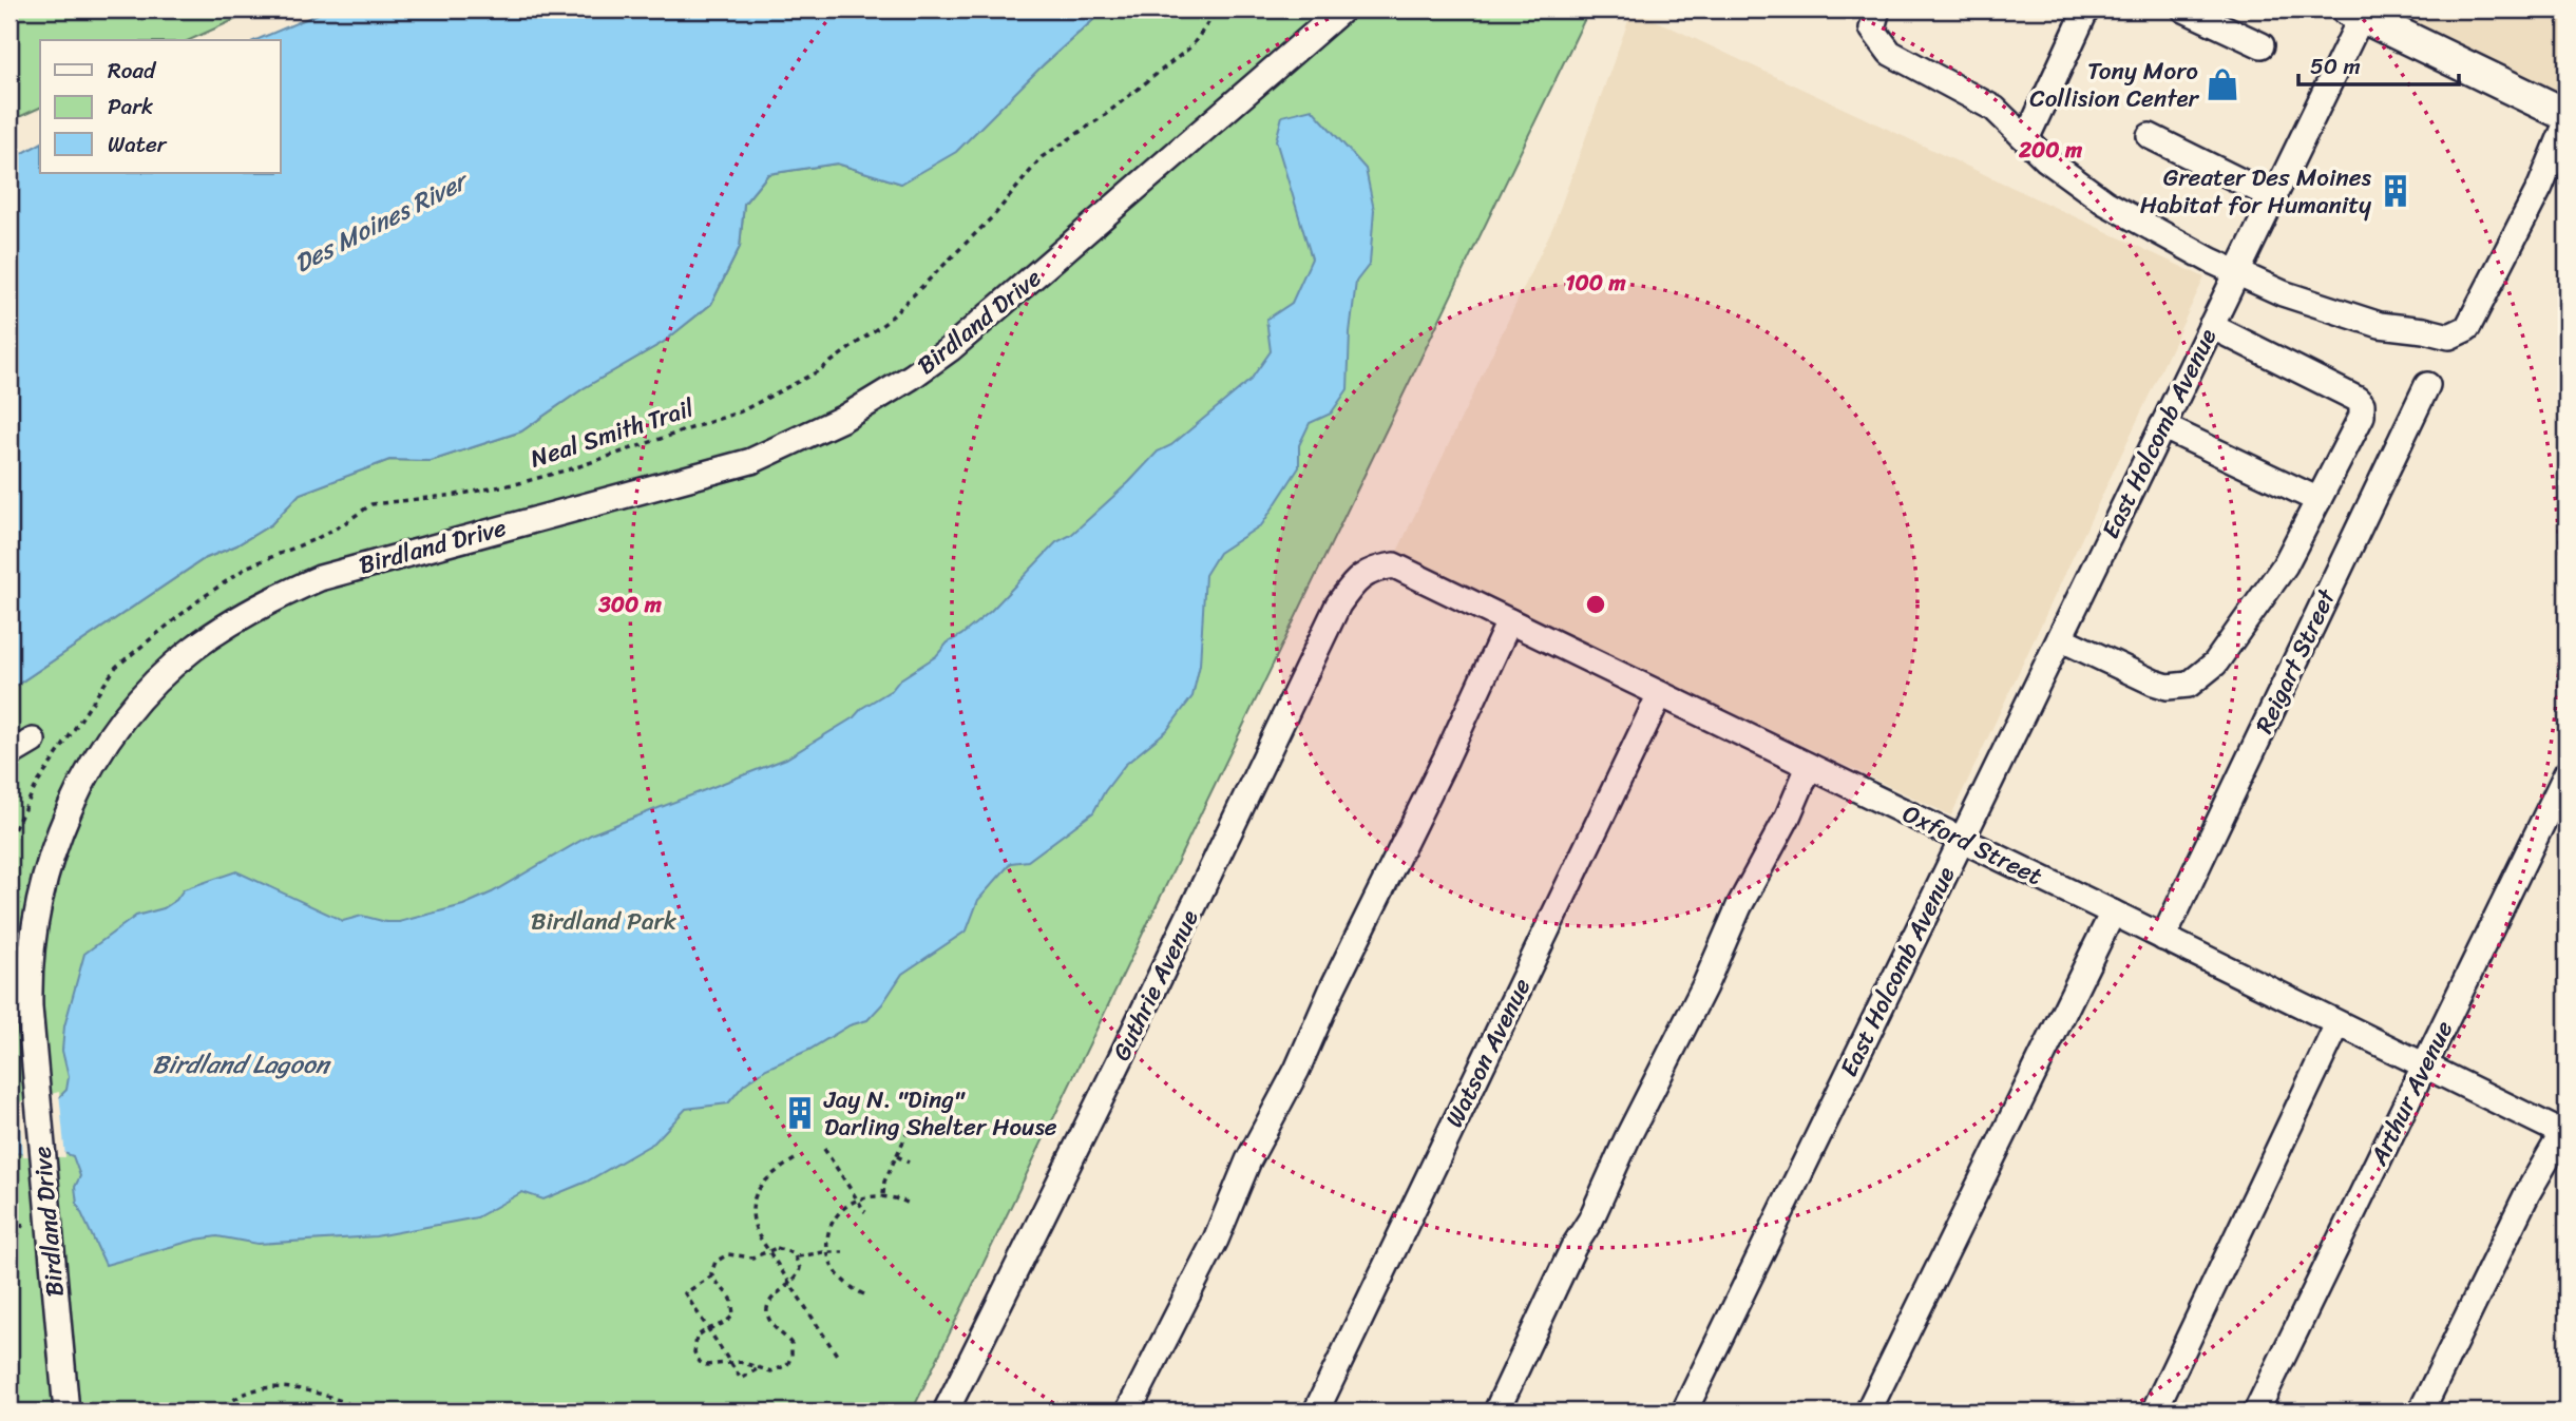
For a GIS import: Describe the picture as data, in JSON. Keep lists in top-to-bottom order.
{
  "streets": {
    "street": [
      "Birdland Drive",
      "East Holcomb Avenue",
      "Reigart Street",
      "Oxford Street",
      "Guthrie Avenue",
      "Watson Avenue",
      "Arthur Avenue"
    ],
    "path": ["Neal Smith Trail"]
  },
  "crossings": [
    ["East Holcomb Avenue", "Oxford Street"],
    ["Reigart Street", "Oxford Street"],
    ["Oxford Street", "Guthrie Avenue"],
    ["Oxford Street", "Watson Avenue"],
    ["Oxford Street", "Arthur Avenue"]
  ],
  "water": ["Des Moines River", "Birdland Lagoon"],
  "parks": ["Birdland Park"],
  "places": {
    "shop": ["Tony Moro Collision Center"],
    "building": ["Greater Des Moines Habitat for Humanity", "Jay N. \"Ding\" Darling Shelter House"]
  },
  "legend": ["Road", "Park", "Water"],
  "scale_bar": "50 m",
  "rings": ["200 m", "100 m", "300 m"]
}
